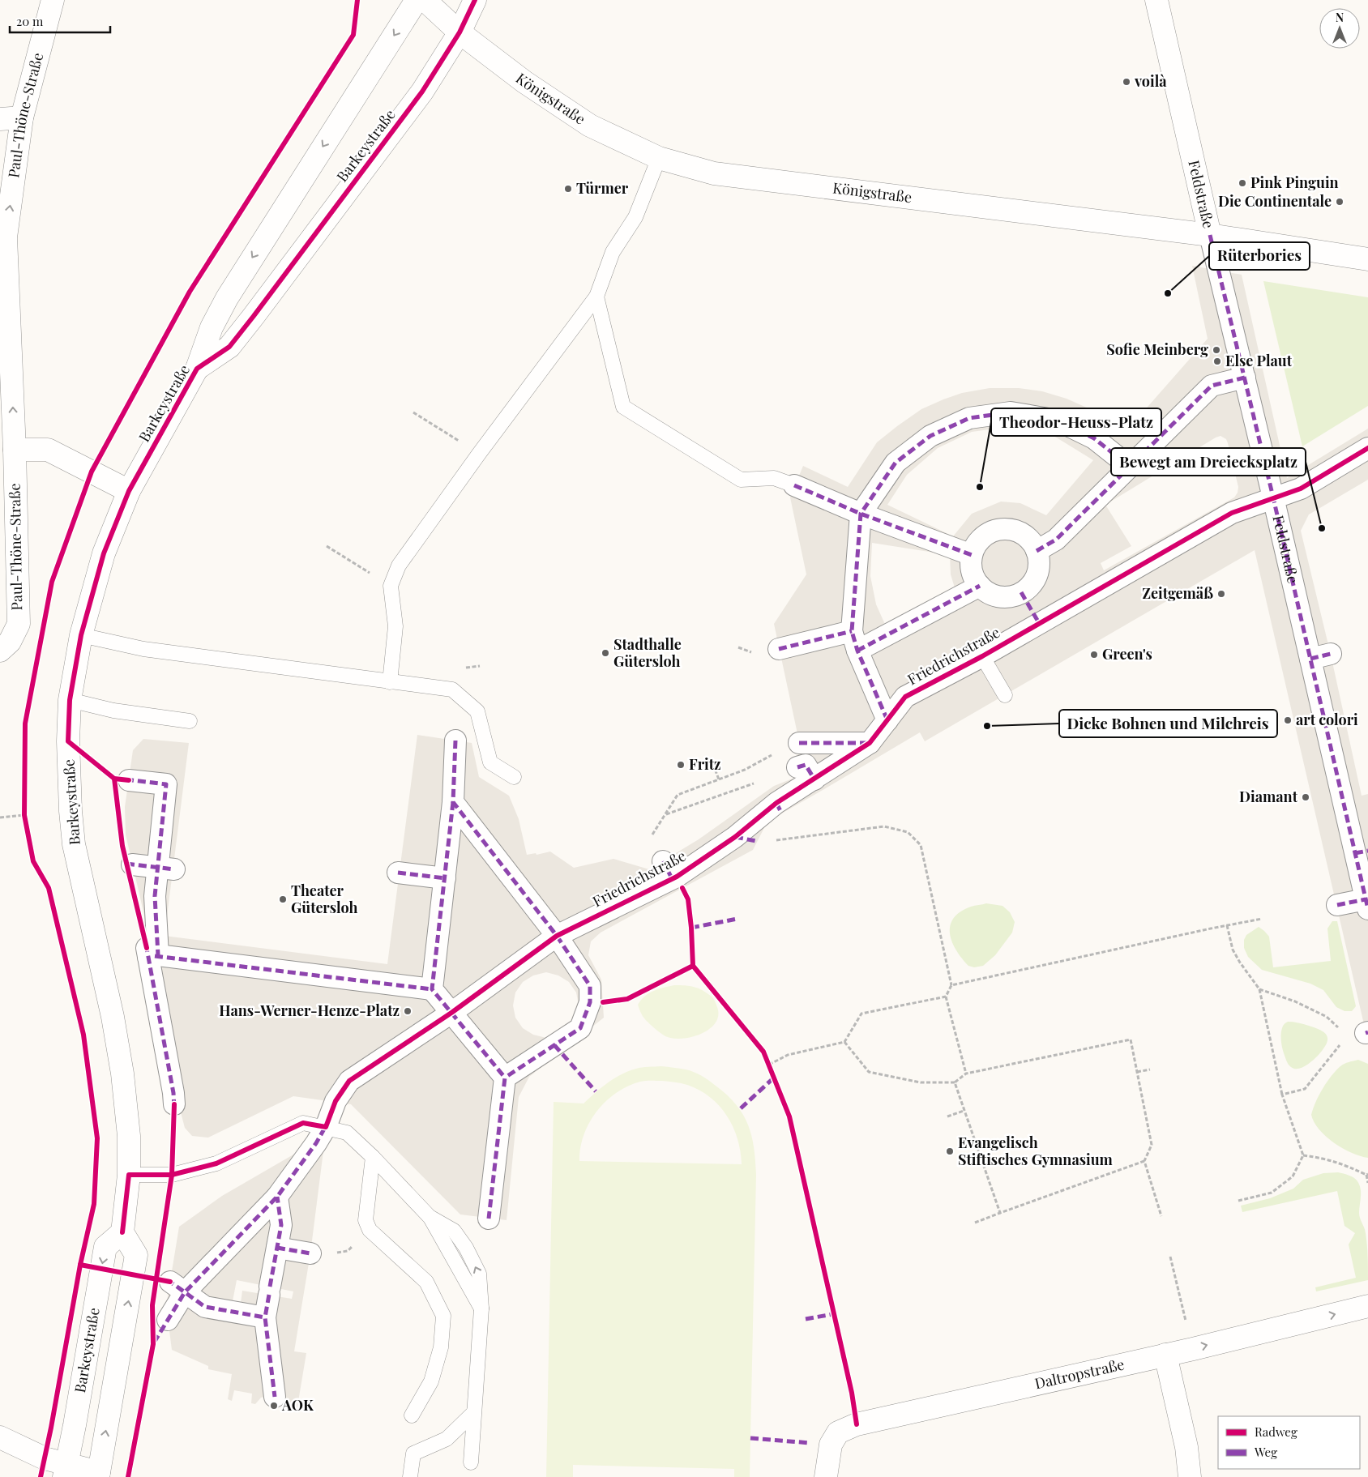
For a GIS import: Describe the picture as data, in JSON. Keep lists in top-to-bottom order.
{
  "streets": {
    "street": [
      "Königstraße",
      "Paul-Thöne-Straße",
      "Barkeystraße",
      "Feldstraße",
      "Friedrichstraße",
      "Daltropstraße"
    ]
  },
  "crossings": [
    ["Königstraße", "Barkeystraße"],
    ["Königstraße", "Feldstraße"],
    ["Feldstraße", "Friedrichstraße"]
  ],
  "one_way": ["Paul-Thöne-Straße"],
  "places": [
    "voilà",
    "Pink Pinguin",
    "Türmer",
    "Die Continentale",
    "Rüterbories",
    "Sofie Meinberg",
    "Else Plaut",
    "Theodor-Heuss-Platz",
    "Bewegt am Dreiecksplatz",
    "Zeitgemäß",
    "Stadthalle Gütersloh",
    "Green's",
    "art colori",
    "Dicke Bohnen und Milchreis",
    "Fritz",
    "Diamant",
    "Theater Gütersloh",
    "Hans-Werner-Henze-Platz",
    "Evangelisch Stiftisches Gymnasium",
    "AOK"
  ],
  "legend": ["Radweg", "Weg"],
  "scale_bar": "20 m",
  "north": "top"
}
